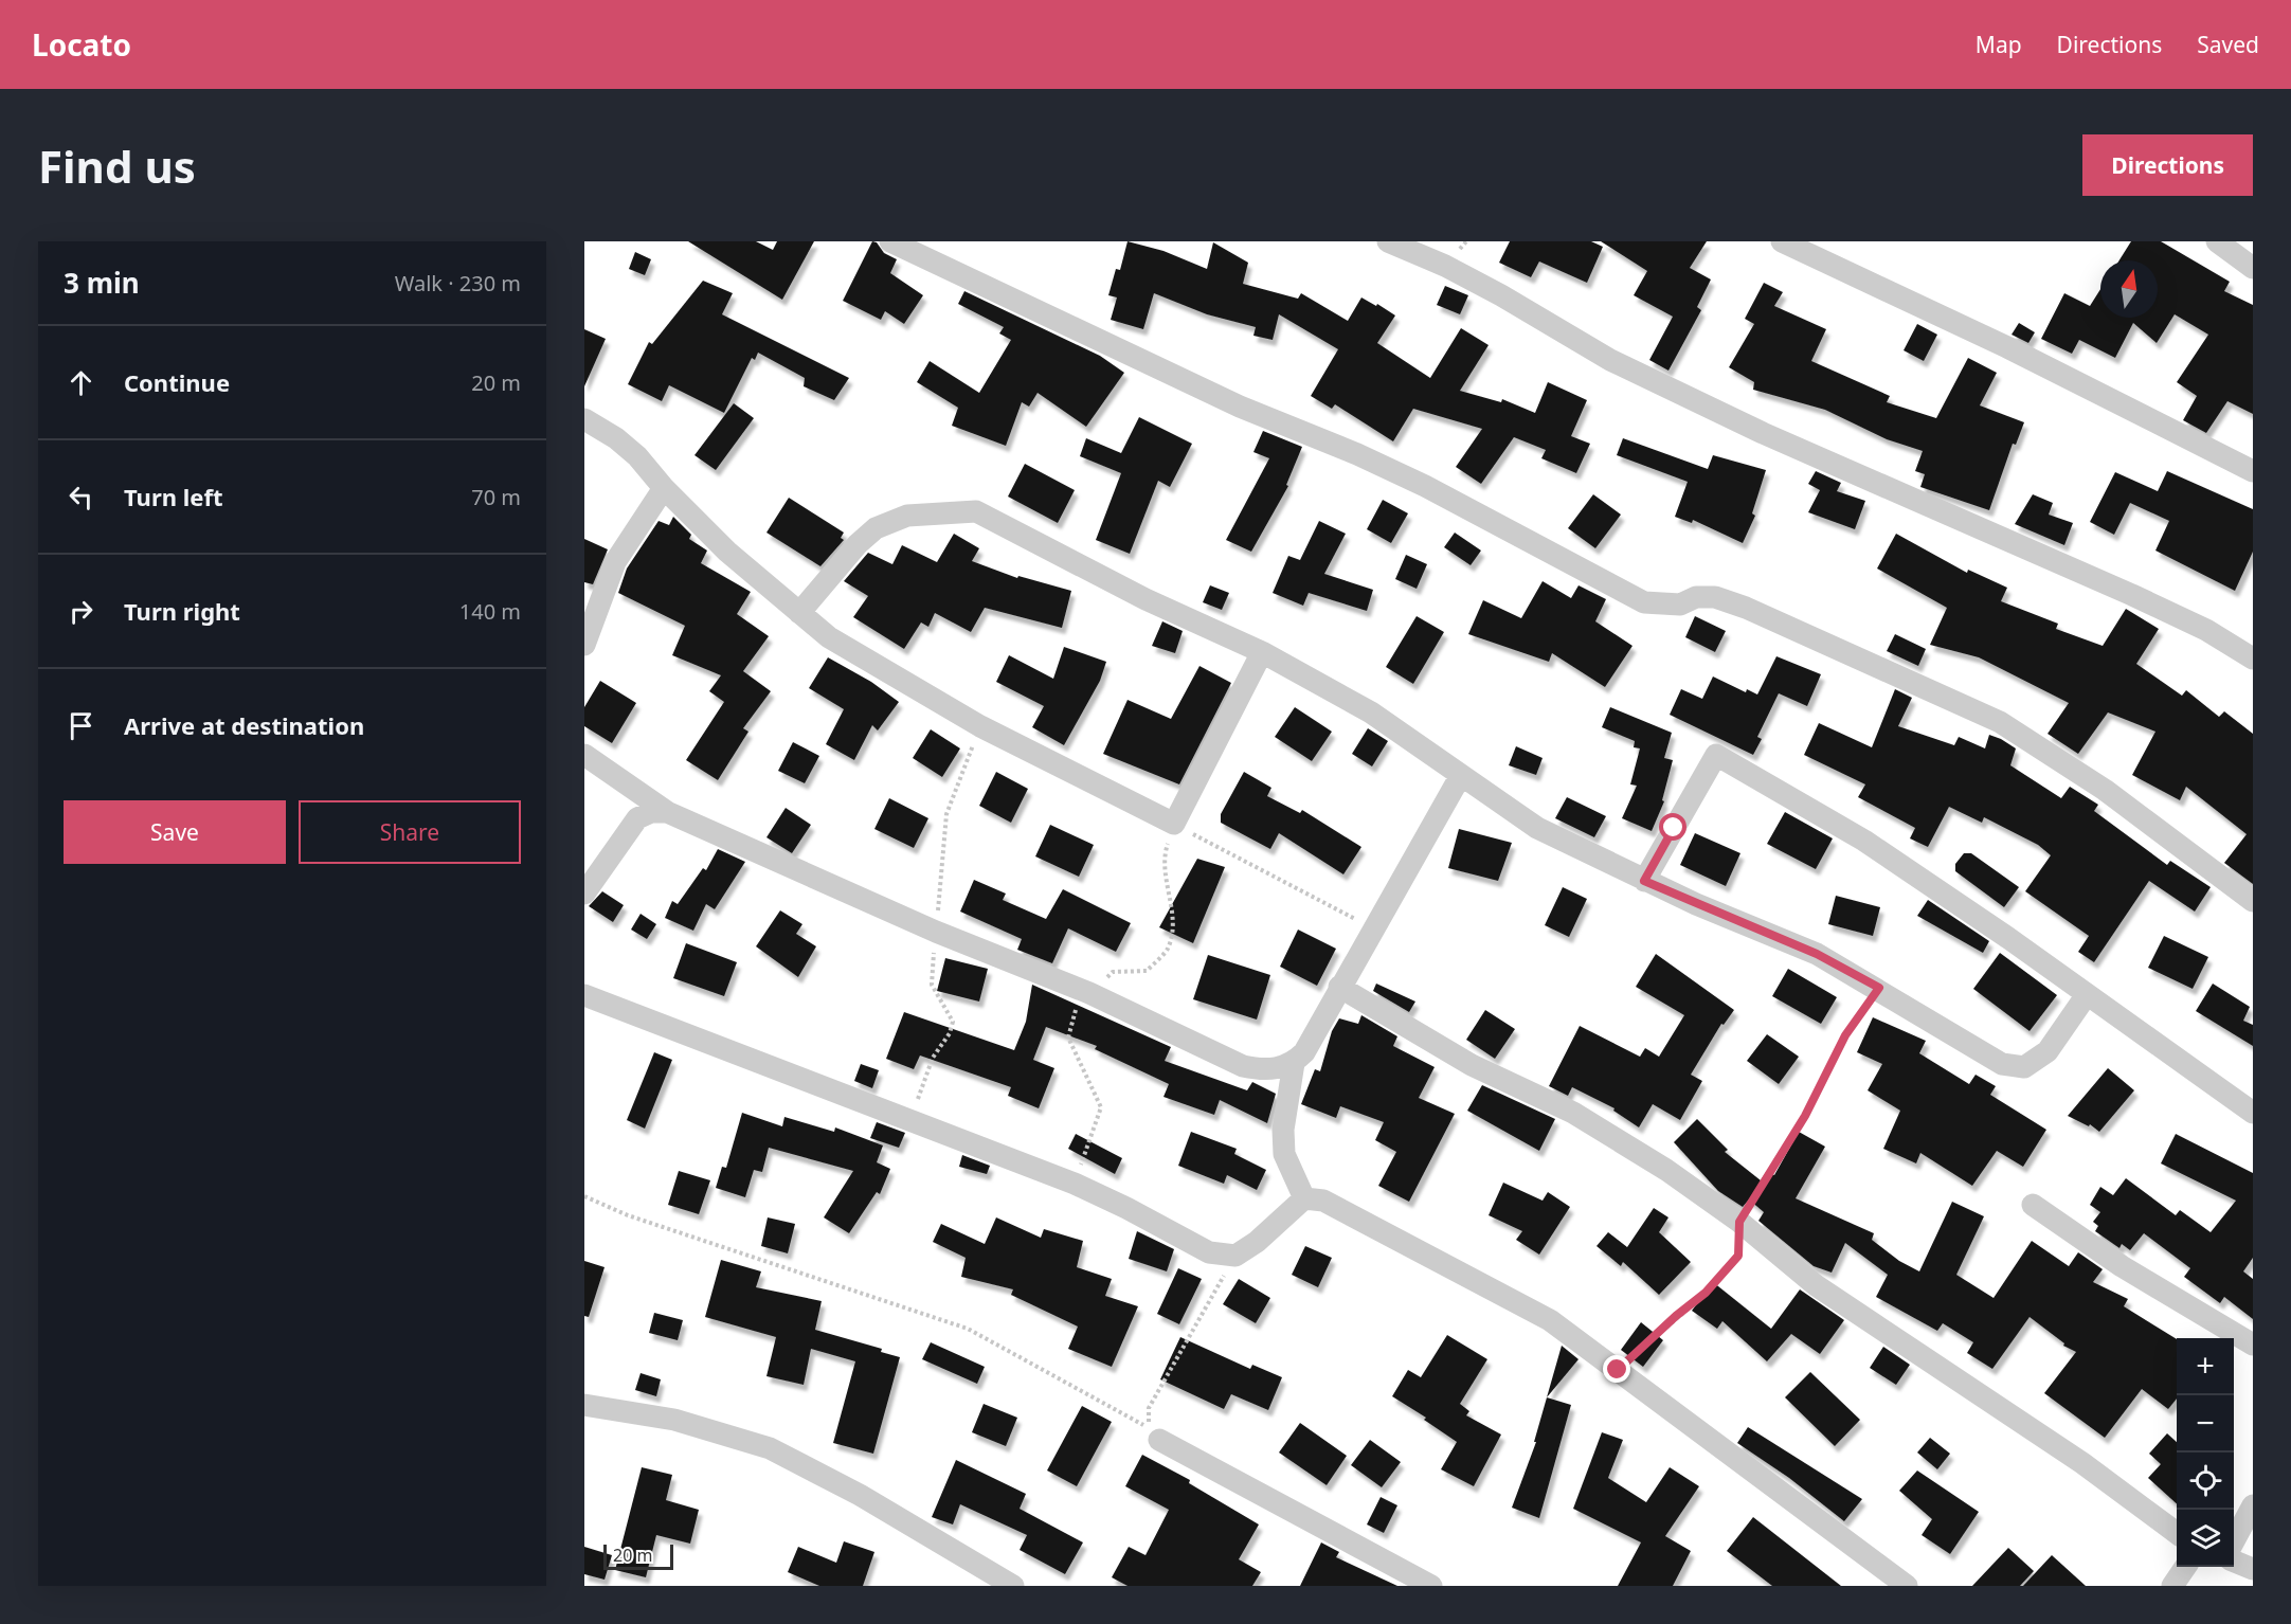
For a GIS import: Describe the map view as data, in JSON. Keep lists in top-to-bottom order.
{
  "scale_bar": "20 m",
  "north": "top",
  "page": {
    "header": "Locato",
    "nav": ["Map", "Directions", "Saved"],
    "buttons": [
      "Directions",
      ["Save", "Share"]
    ],
    "title": "Find us",
    "heading": ["3 min", "Walk · 230 m"],
    "list": [
      ["Continue", "20 m"],
      ["Turn left", "70 m"],
      ["Turn right", "140 m"],
      "Arrive at destination"
    ],
    "map_buttons": ["+", "−"],
    "scale": "20 m"
  }
}
